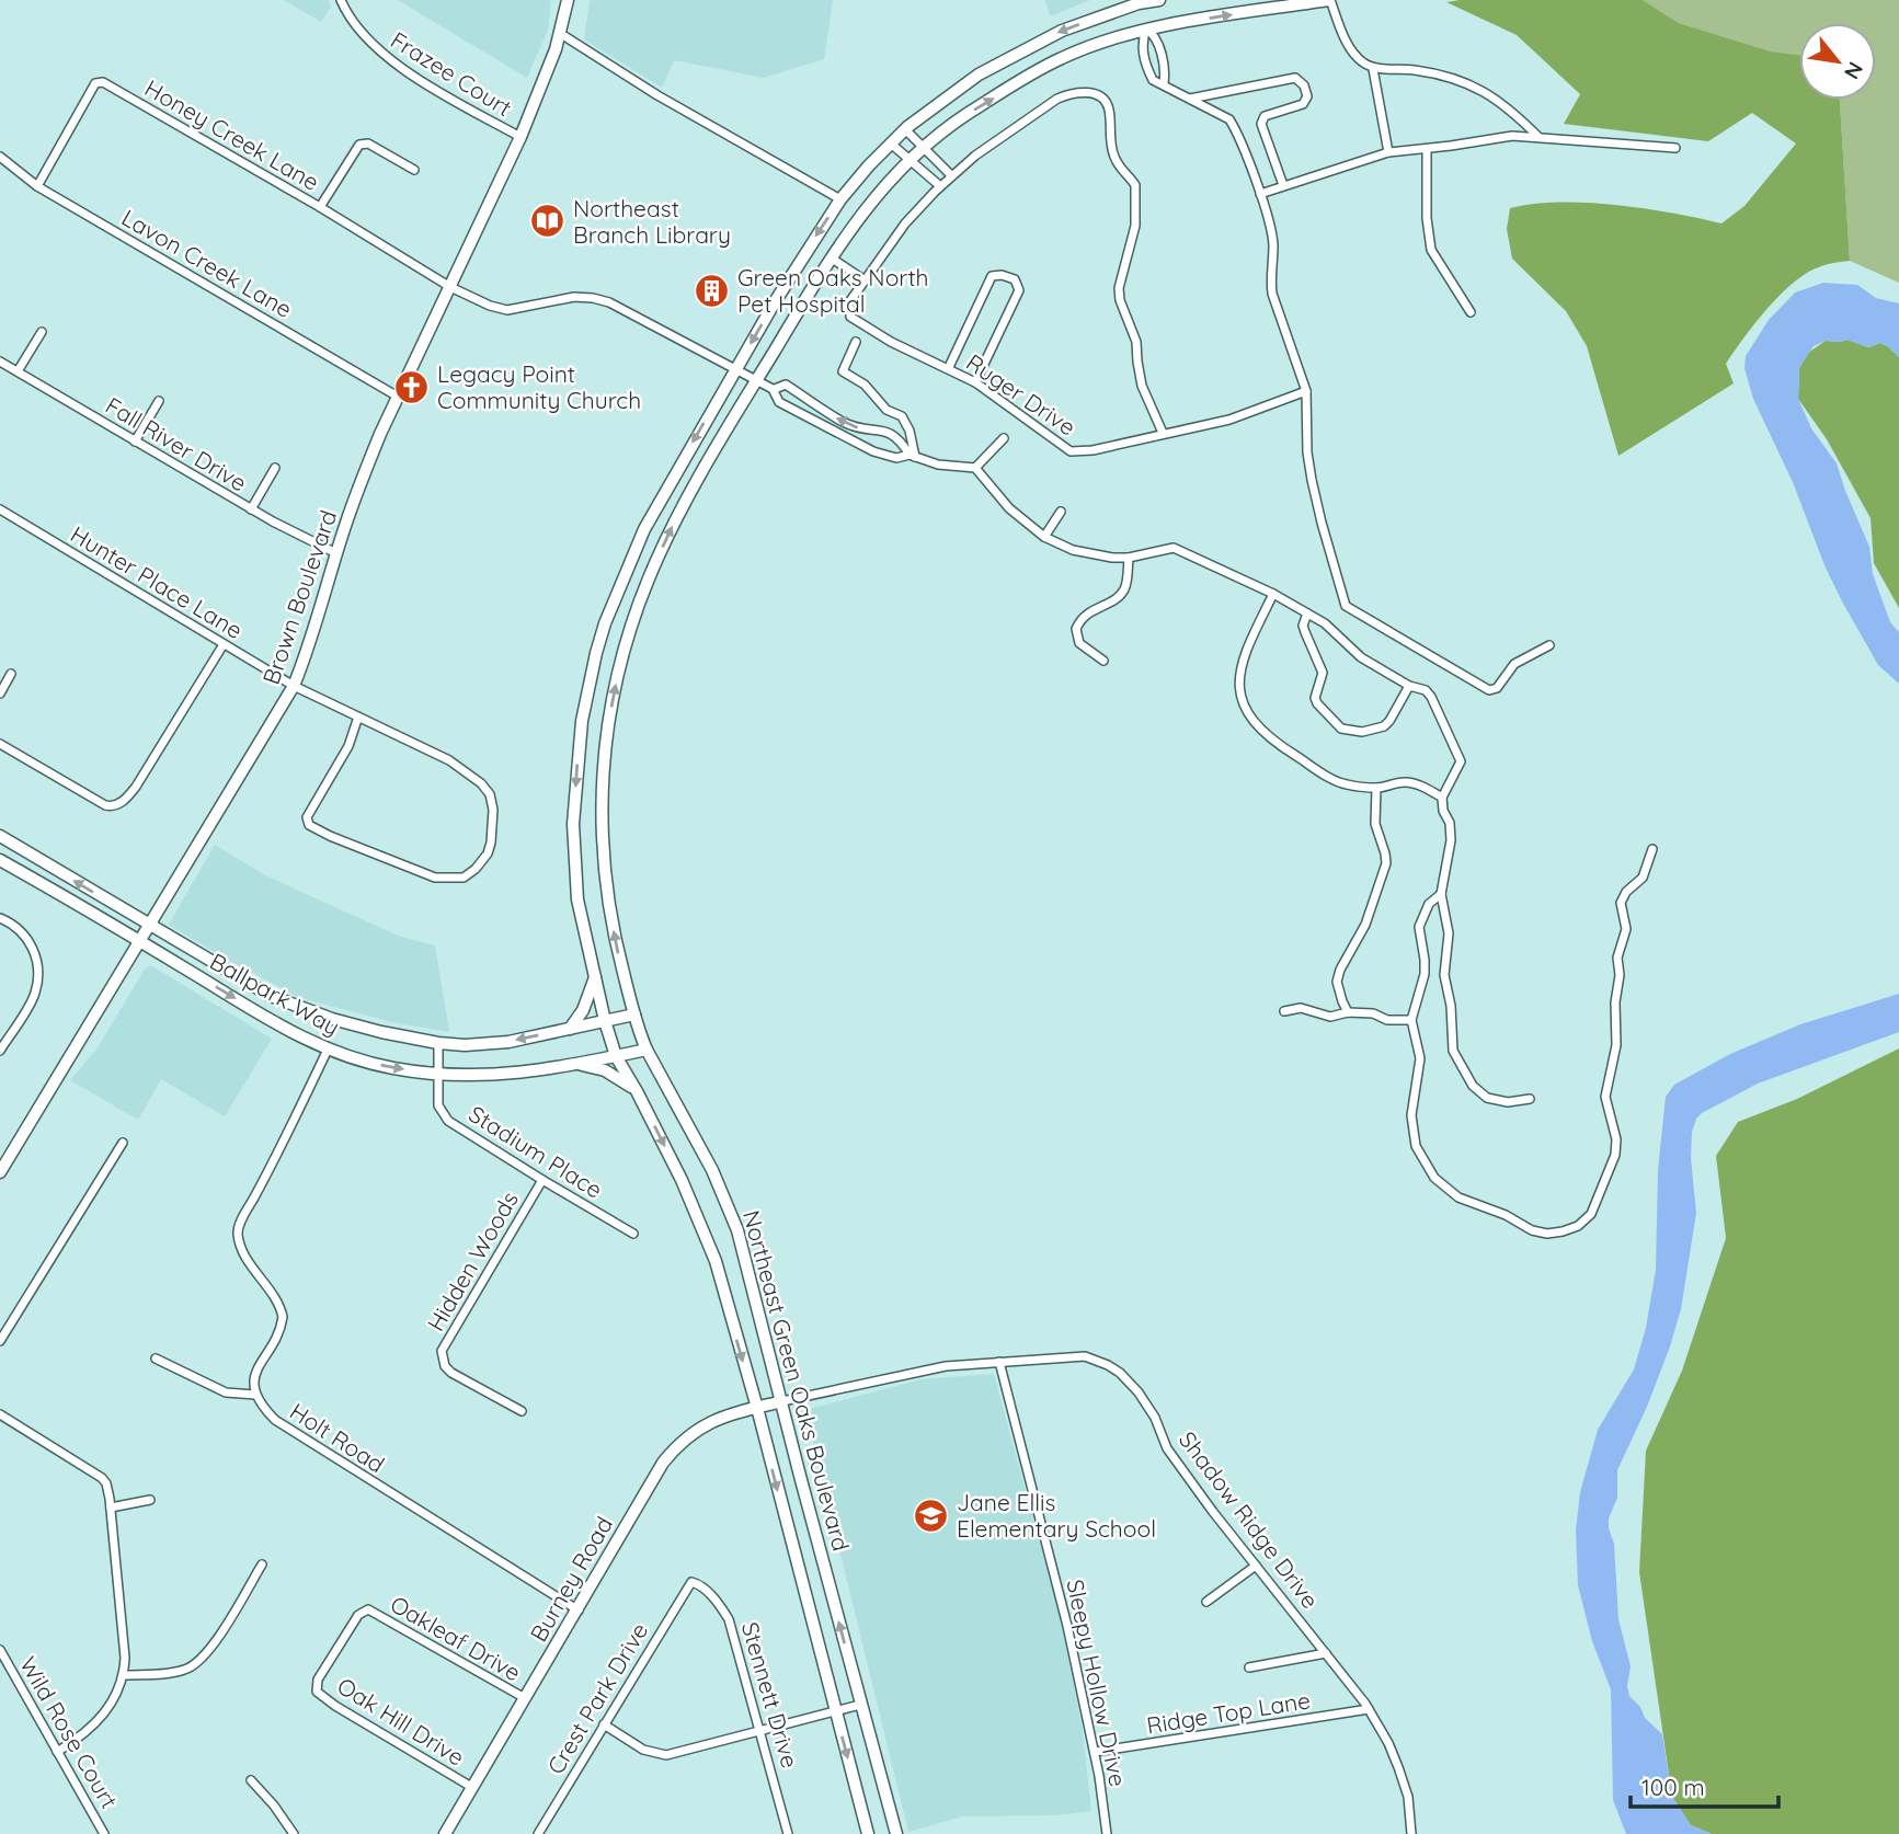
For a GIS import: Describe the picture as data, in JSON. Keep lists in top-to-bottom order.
{
  "streets": {
    "main road": [
      "Brown Boulevard",
      "Ballpark Way",
      "Northeast Green Oaks Boulevard",
      "Burney Road"
    ],
    "street": [
      "Frazee Court",
      "Honey Creek Lane",
      "Lavon Creek Lane",
      "Ruger Drive",
      "Fall River Drive",
      "Hunter Place Lane",
      "Stadium Place",
      "Hidden Woods",
      "Holt Road",
      "Shadow Ridge Drive",
      "Oakleaf Drive",
      "Sleepy Hollow Drive",
      "Stennett Drive",
      "Crest Park Drive",
      "Ridge Top Lane",
      "Oak Hill Drive",
      "Wild Rose Court"
    ]
  },
  "crossings": [
    ["Frazee Court", "Brown Boulevard"],
    ["Honey Creek Lane", "Lavon Creek Lane"],
    ["Honey Creek Lane", "Brown Boulevard"],
    ["Honey Creek Lane", "Northeast Green Oaks Boulevard"],
    ["Lavon Creek Lane", "Brown Boulevard"],
    ["Fall River Drive", "Brown Boulevard"],
    ["Hunter Place Lane", "Brown Boulevard"],
    ["Brown Boulevard", "Ballpark Way"],
    ["Ballpark Way", "Stadium Place"],
    ["Ballpark Way", "Northeast Green Oaks Boulevard"],
    ["Stadium Place", "Hidden Woods"],
    ["Northeast Green Oaks Boulevard", "Shadow Ridge Drive"],
    ["Northeast Green Oaks Boulevard", "Burney Road"],
    ["Holt Road", "Burney Road"],
    ["Shadow Ridge Drive", "Burney Road"],
    ["Shadow Ridge Drive", "Sleepy Hollow Drive"],
    ["Shadow Ridge Drive", "Ridge Top Lane"],
    ["Burney Road", "Oakleaf Drive"],
    ["Burney Road", "Oak Hill Drive"],
    ["Oakleaf Drive", "Oak Hill Drive"],
    ["Sleepy Hollow Drive", "Ridge Top Lane"],
    ["Stennett Drive", "Crest Park Drive"]
  ],
  "places": {
    "library": ["Northeast Branch Library"],
    "building": ["Green Oaks North Pet Hospital"],
    "church": ["Legacy Point Community Church"],
    "school or university": ["Jane Ellis Elementary School"]
  },
  "scale_bar": "100 m",
  "north": "bottom right"
}
